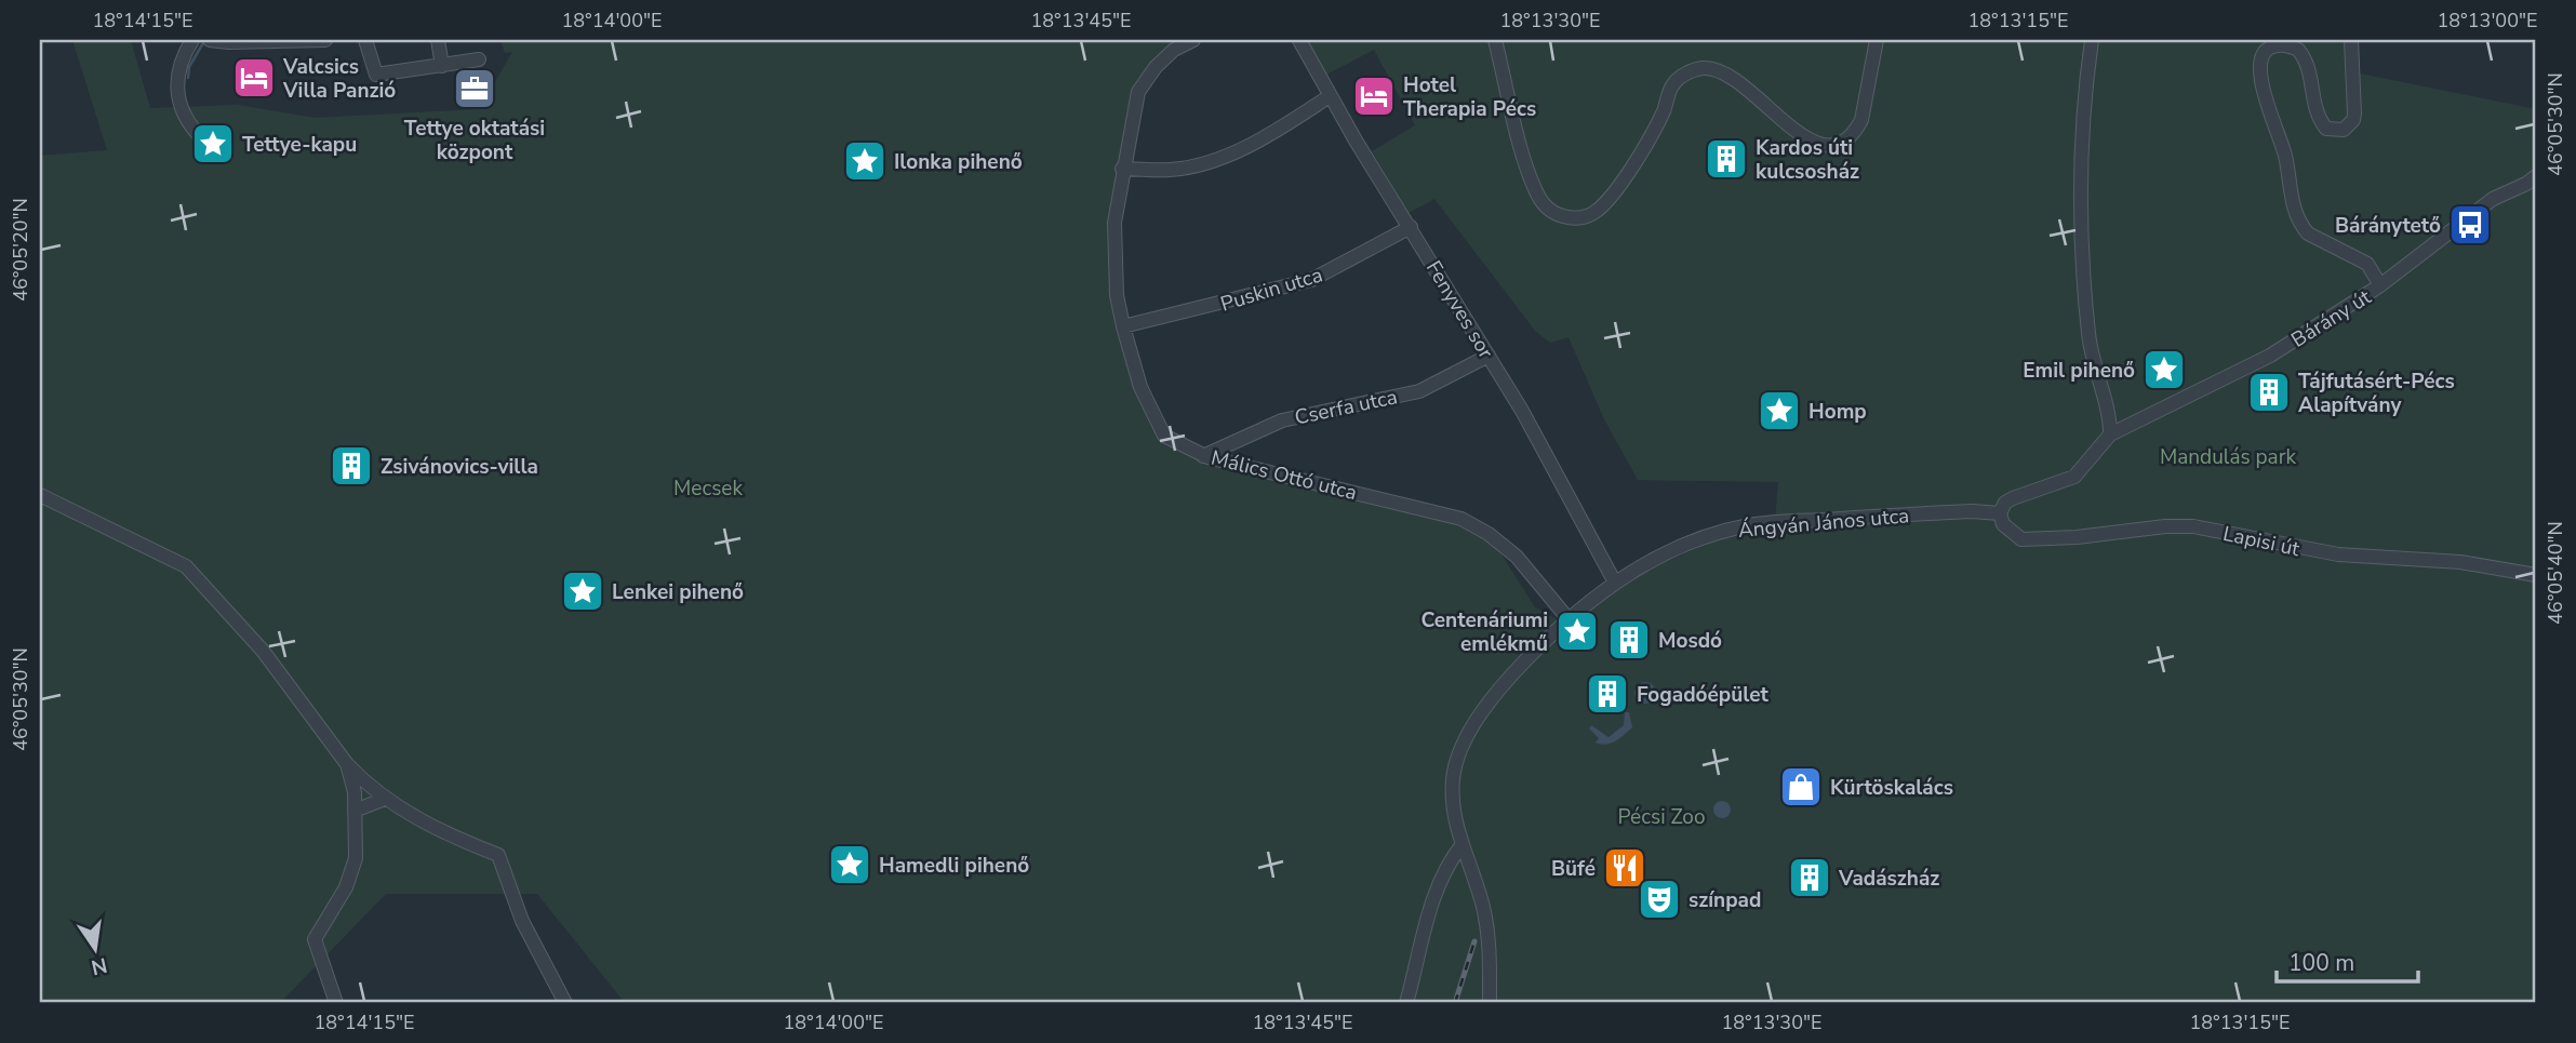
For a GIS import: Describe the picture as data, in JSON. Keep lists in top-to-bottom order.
{
  "streets": {
    "street": [
      "Puskin utca",
      "Fenyves sor",
      "Bárány út",
      "Cserfa utca",
      "Málics Ottó utca",
      "Ángyán János utca",
      "Lapisi út"
    ]
  },
  "crossings": [
    ["Puskin utca", "Fenyves sor"],
    ["Puskin utca", "Málics Ottó utca"],
    ["Fenyves sor", "Cserfa utca"],
    ["Fenyves sor", "Ángyán János utca"],
    ["Cserfa utca", "Málics Ottó utca"],
    ["Málics Ottó utca", "Ángyán János utca"],
    ["Ángyán János utca", "Lapisi út"]
  ],
  "parks": ["Mandulás park", "Mecsek", "Pécsi Zoo"],
  "places": {
    "hotel": ["Valcsics Villa Panzió", "Hotel Therapia Pécs"],
    "office": ["Tettye oktatási központ"],
    "place": [
      "Tettye-kapu",
      "Ilonka pihenő",
      "Emil pihenő",
      "Homp",
      "Lenkei pihenő",
      "Centenáriumi emlékmű",
      "Hamedli pihenő"
    ],
    "building": [
      "Kardos úti kulcsosház",
      "Tájfutásért-Pécs Alapítvány",
      "Zsivánovics-villa",
      "Mosdó",
      "Fogadóépület",
      "Vadászház"
    ],
    "bus stop": ["Báránytető"],
    "shop": ["Kürtöskalács"],
    "restaurant": ["Büfé"],
    "theatre": ["színpad"]
  },
  "scale_bar": "100 m",
  "north": "bottom",
  "coordinates": [
    "18°14'15\"E",
    "18°14'00\"E",
    "18°13'45\"E",
    "18°13'30\"E",
    "18°13'15\"E",
    "18°13'00\"E",
    "46°05'30\"N",
    "46°05'20\"N",
    "46°05'40\"N"
  ]
}
